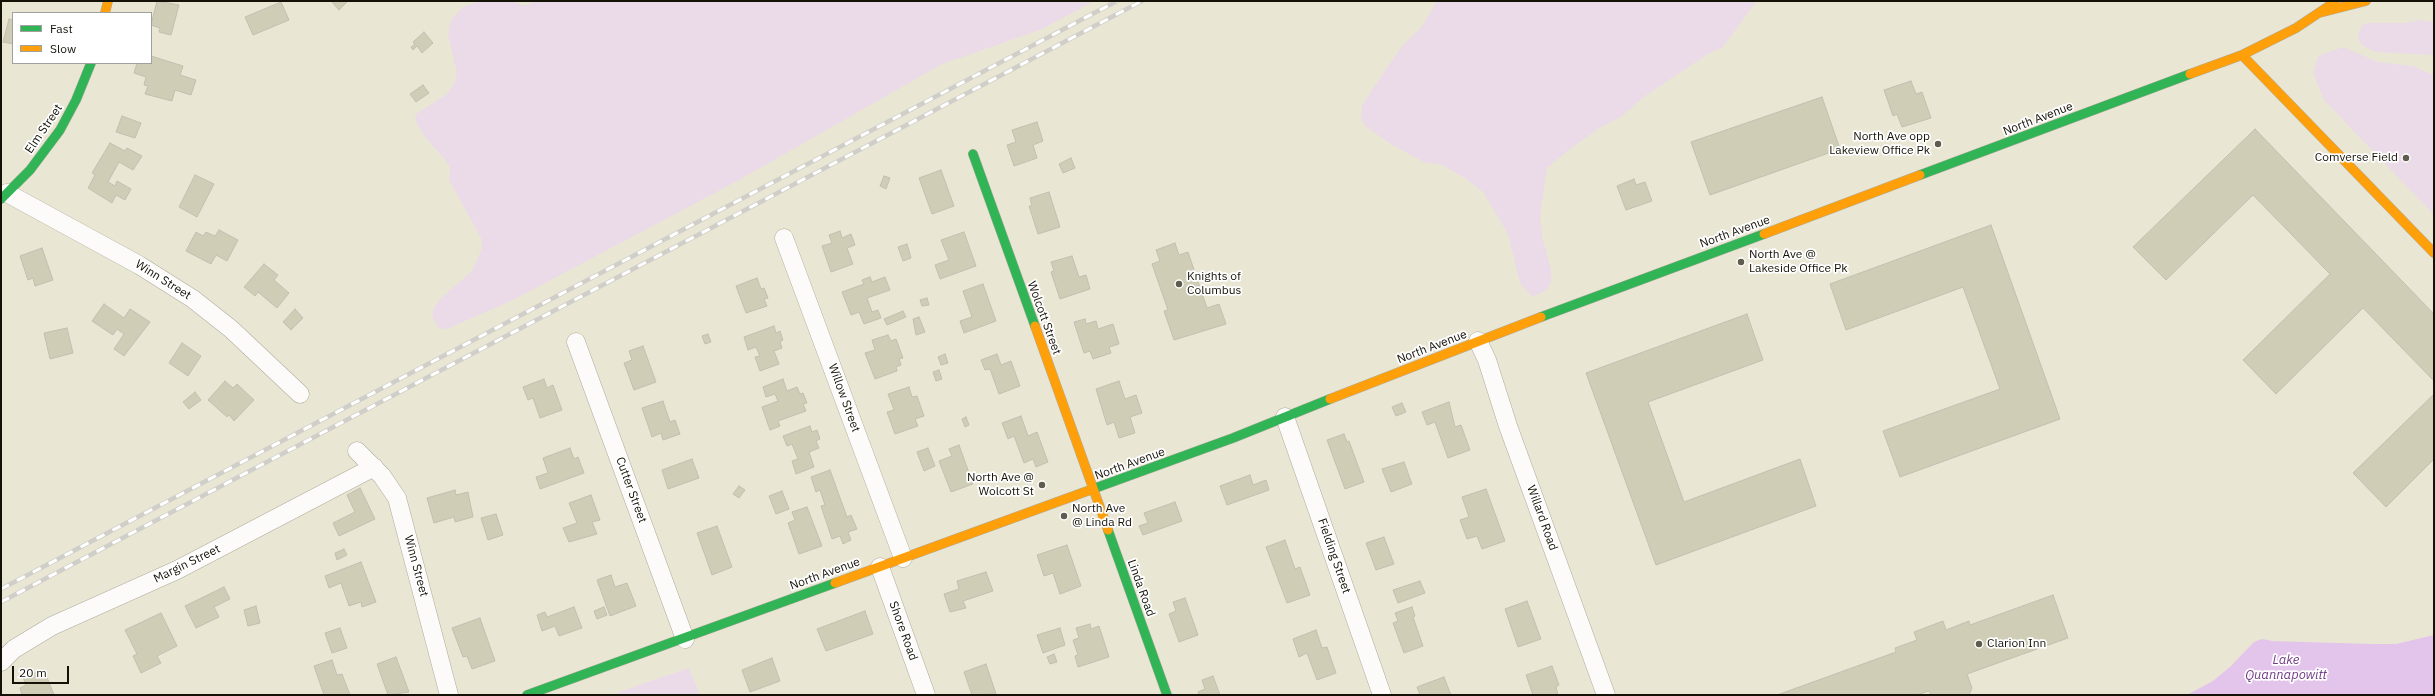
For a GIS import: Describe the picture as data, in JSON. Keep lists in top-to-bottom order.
{
  "streets": {
    "main road": [
      "North Avenue",
      "Elm Street",
      "Wolcott Street",
      "Linda Road"
    ],
    "street": [
      "Winn Street",
      "Willow Street",
      "Cutter Street",
      "Willard Road",
      "Fielding Street",
      "Margin Street",
      "Shore Road"
    ]
  },
  "crossings": [
    ["North Avenue", "Wolcott Street"],
    ["North Avenue", "Willow Street"],
    ["North Avenue", "Cutter Street"],
    ["North Avenue", "Willard Road"],
    ["North Avenue", "Fielding Street"],
    ["North Avenue", "Linda Road"],
    ["North Avenue", "Shore Road"],
    ["Elm Street", "Winn Street"],
    ["Winn Street", "Margin Street"],
    ["Wolcott Street", "Linda Road"]
  ],
  "water": ["Lake Quannapowitt"],
  "places": [
    "North Ave opp Lakeview Office Pk",
    "Comverse Field",
    "North Ave @ Lakeside Office Pk",
    "Knights of Columbus",
    "North Ave @ Wolcott St",
    "North Ave @ Linda Rd",
    "Clarion Inn"
  ],
  "legend": ["Fast", "Slow"],
  "scale_bar": "20 m"
}
